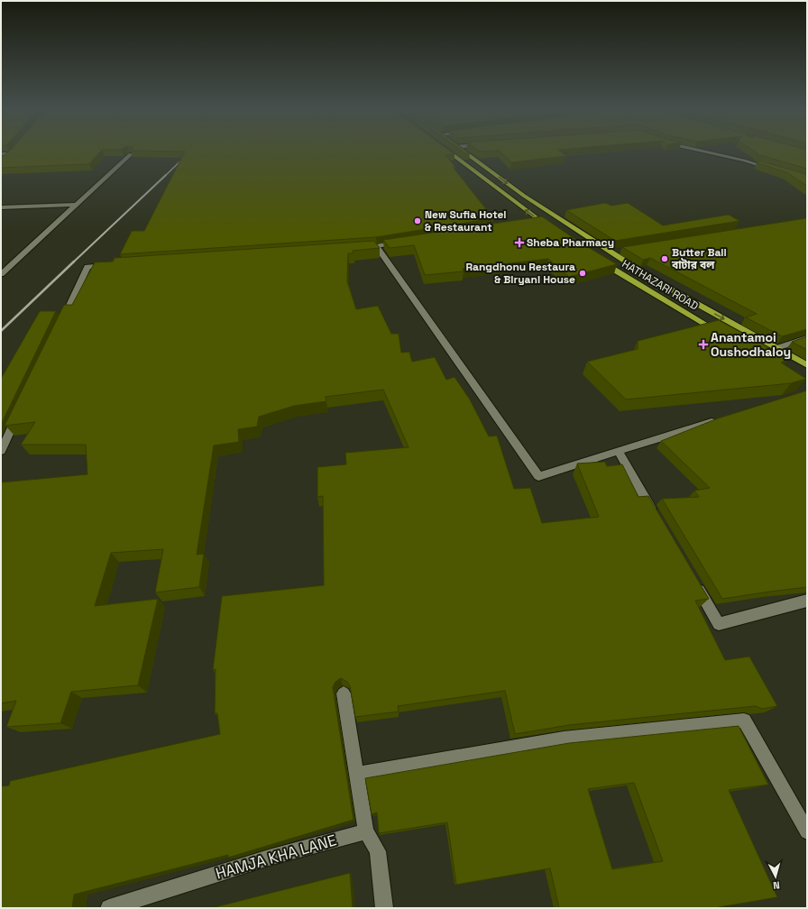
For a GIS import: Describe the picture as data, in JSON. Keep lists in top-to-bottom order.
{
  "streets": {
    "highway": ["HATHAZARI ROAD"],
    "street": ["HAMJA KHA LANE"]
  },
  "places": {
    "other": ["New Sufia Hotel & Restaurant", "Butter Ball বাটার বল", "Rangdhonu Restaura & Biryani House"],
    "health": ["Sheba Pharmacy", "Anantamoi Oushodhaloy"]
  },
  "north": "bottom"
}
